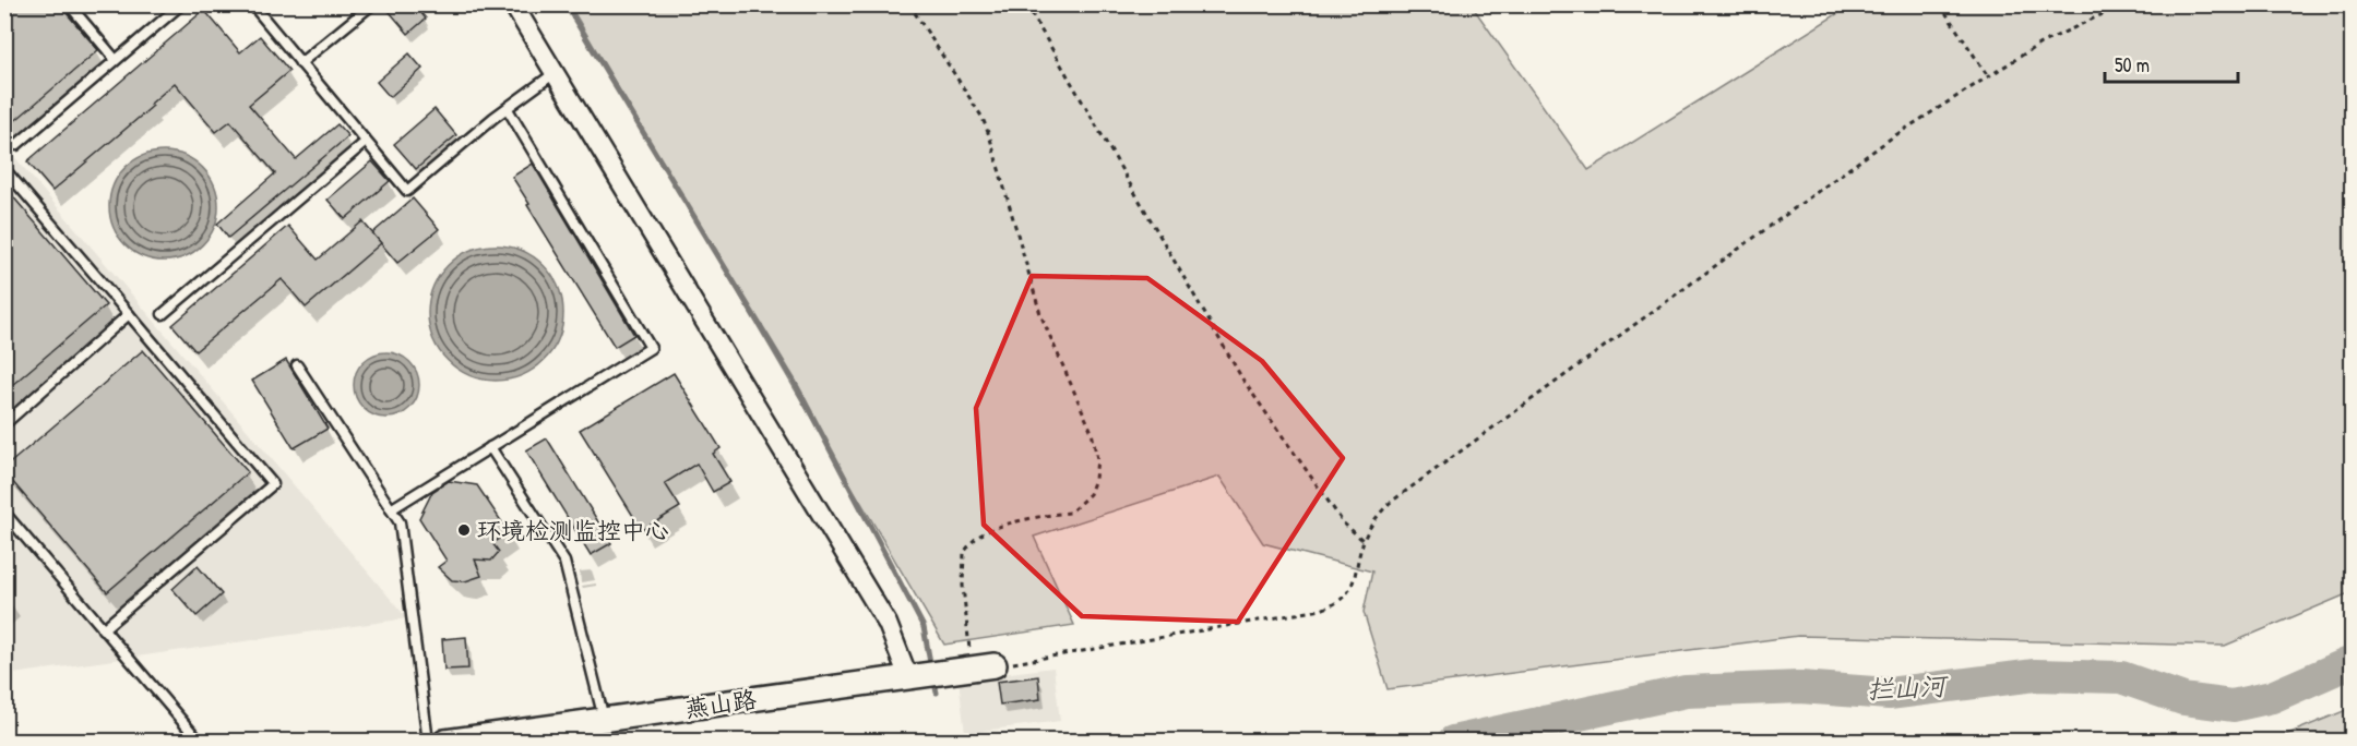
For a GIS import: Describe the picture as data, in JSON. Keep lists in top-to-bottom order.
{
  "streets": {
    "street": ["燕山路"]
  },
  "water": ["拦山河"],
  "places": ["环境检测监控中心"],
  "scale_bar": "50 m"
}
